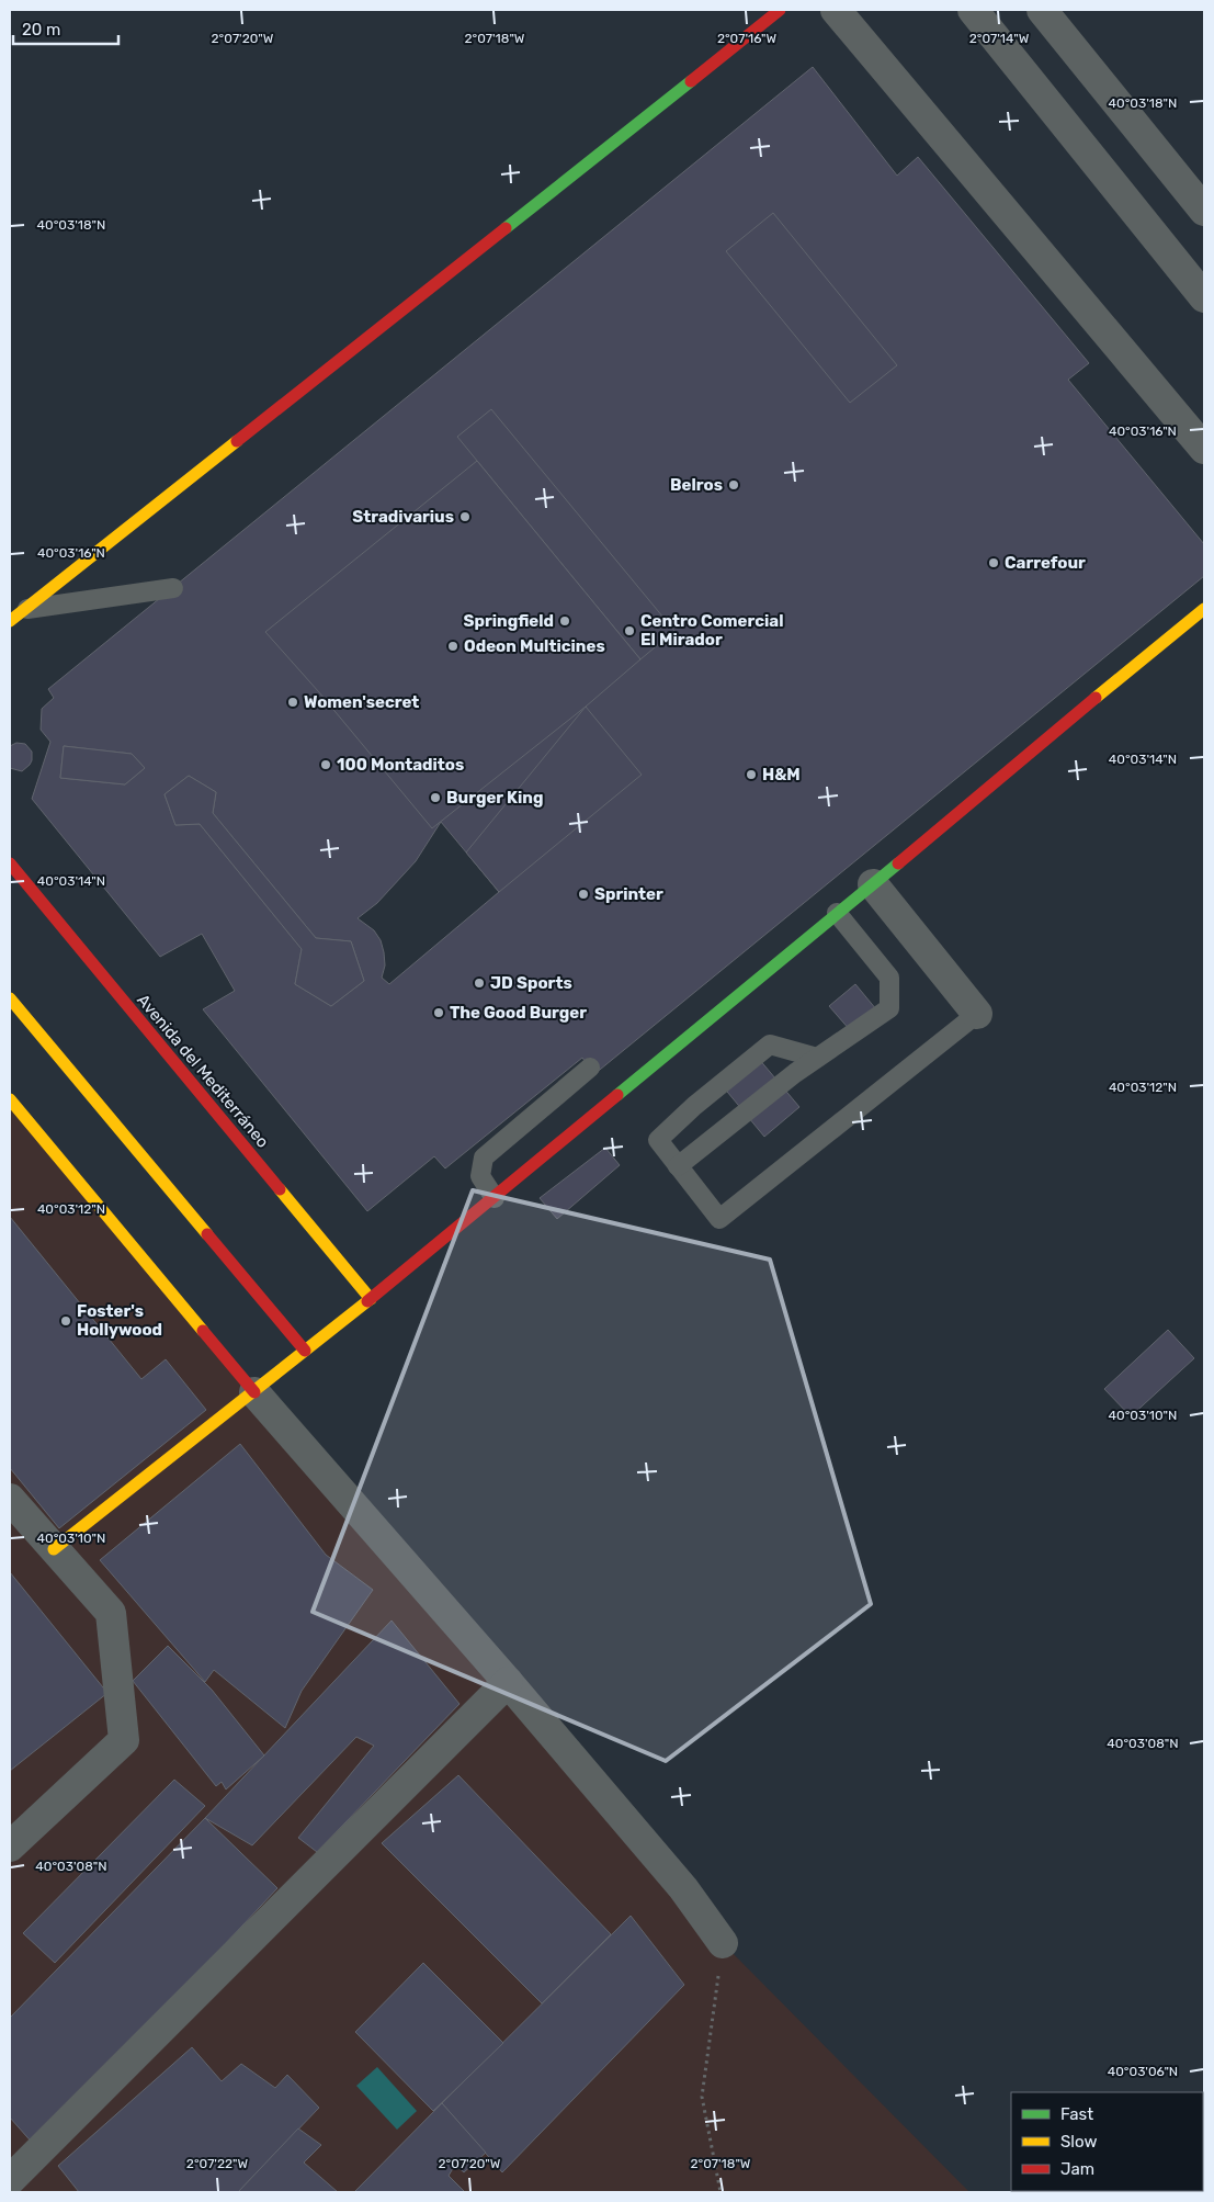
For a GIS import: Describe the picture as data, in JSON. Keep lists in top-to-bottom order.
{
  "streets": {
    "street": ["Avenida del Mediterráneo"]
  },
  "places": [
    "Belros",
    "Stradivarius",
    "Carrefour",
    "Springfield",
    "Centro Comercial El Mirador",
    "Odeon Multicines",
    "Women'secret",
    "100 Montaditos",
    "H&M",
    "Burger King",
    "Sprinter",
    "JD Sports",
    "The Good Burger",
    "Foster's Hollywood"
  ],
  "legend": ["Fast", "Slow", "Jam"],
  "scale_bar": "20 m",
  "coordinates": [
    "2°07'20\"W",
    "2°07'18\"W",
    "2°07'16\"W",
    "2°07'14\"W",
    "40°03'18\"N",
    "40°03'16\"N",
    "40°03'14\"N",
    "40°03'12\"N",
    "40°03'10\"N",
    "40°03'08\"N",
    "40°03'06\"N",
    "2°07'22\"W"
  ]
}
